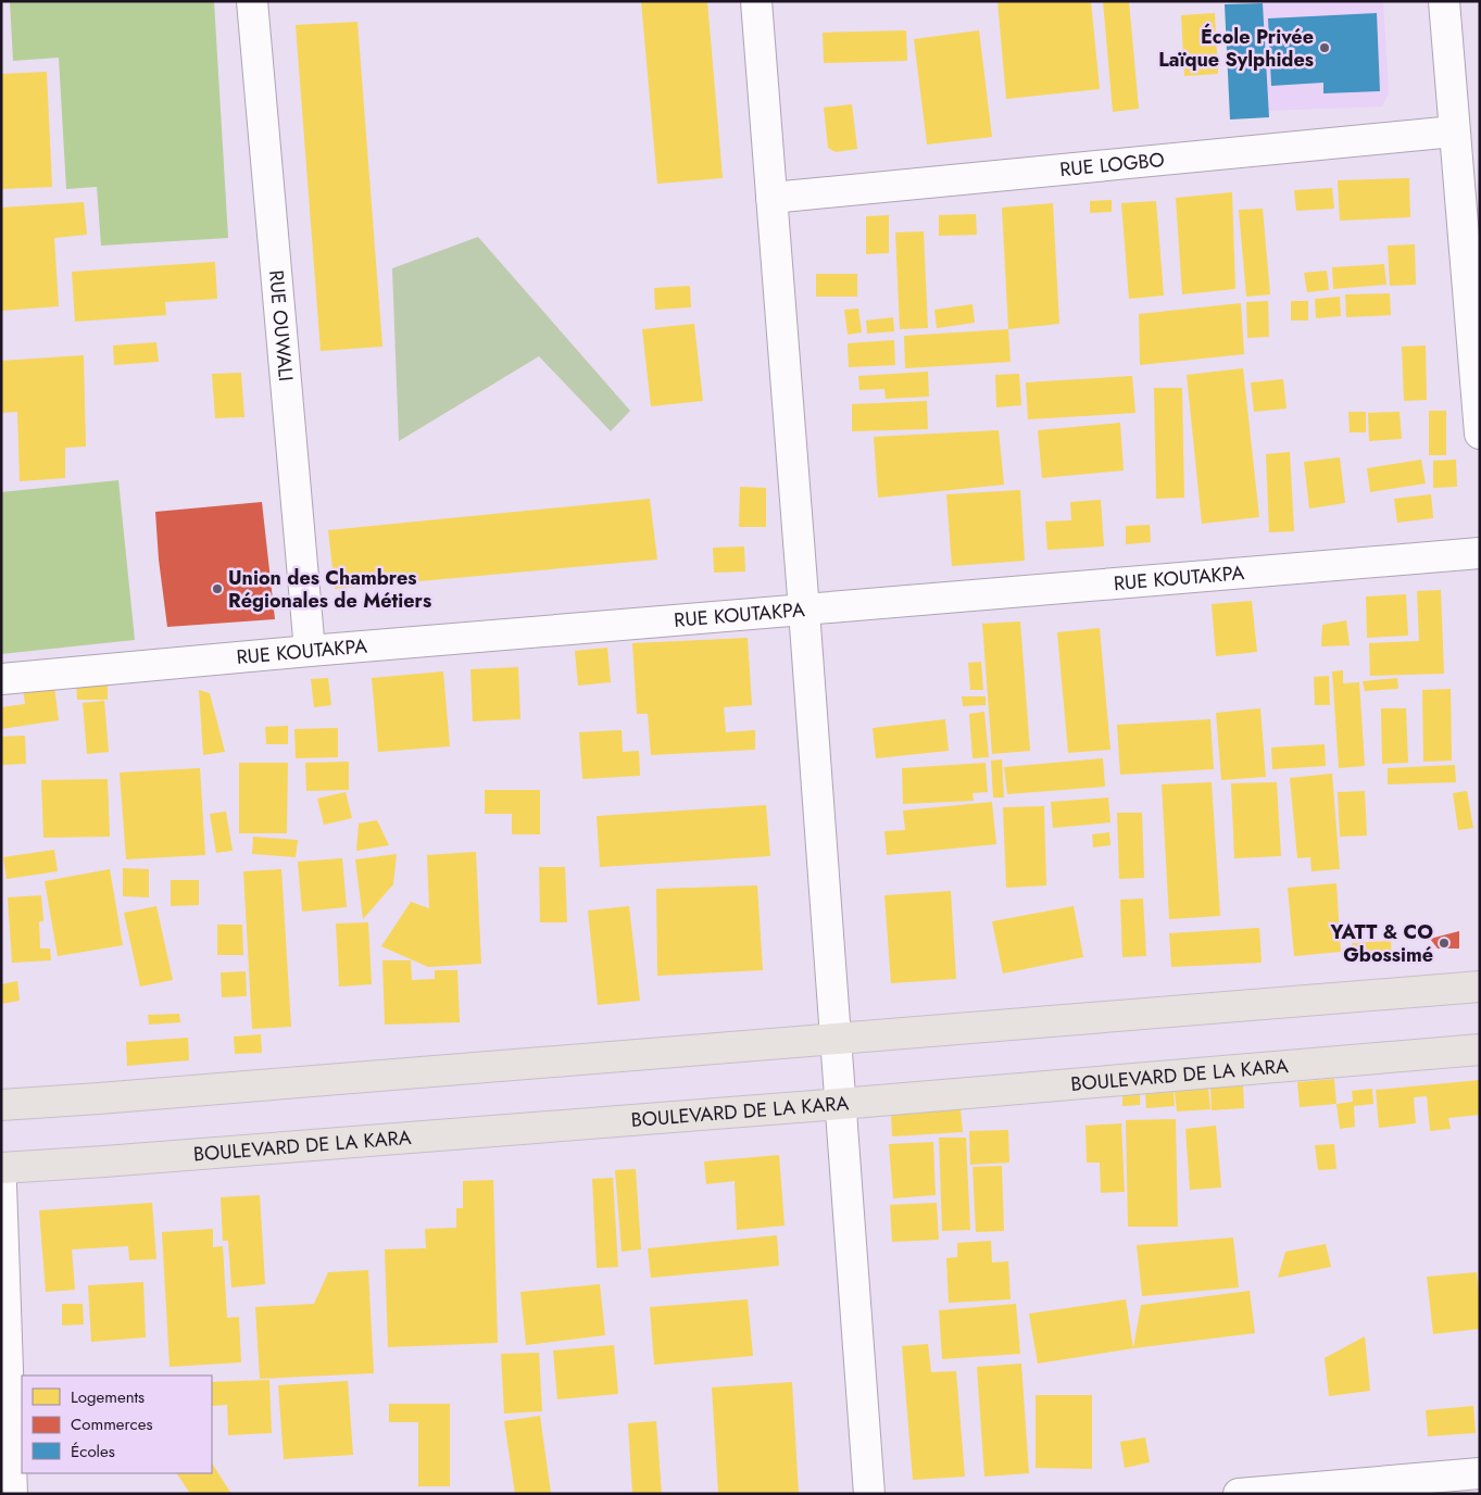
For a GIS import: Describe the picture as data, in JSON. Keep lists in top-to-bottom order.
{
  "streets": {
    "main road": ["BOULEVARD DE LA KARA"],
    "street": ["RUE LOGBO", "RUE OUWALI", "RUE KOUTAKPA"]
  },
  "crossings": [
    ["RUE OUWALI", "RUE KOUTAKPA"]
  ],
  "places": ["École Privée Laïque Sylphides", "Union des Chambres Régionales de Métiers", "YATT & CO Gbossimé"],
  "legend": ["Logements", "Commerces", "Écoles"]
}
